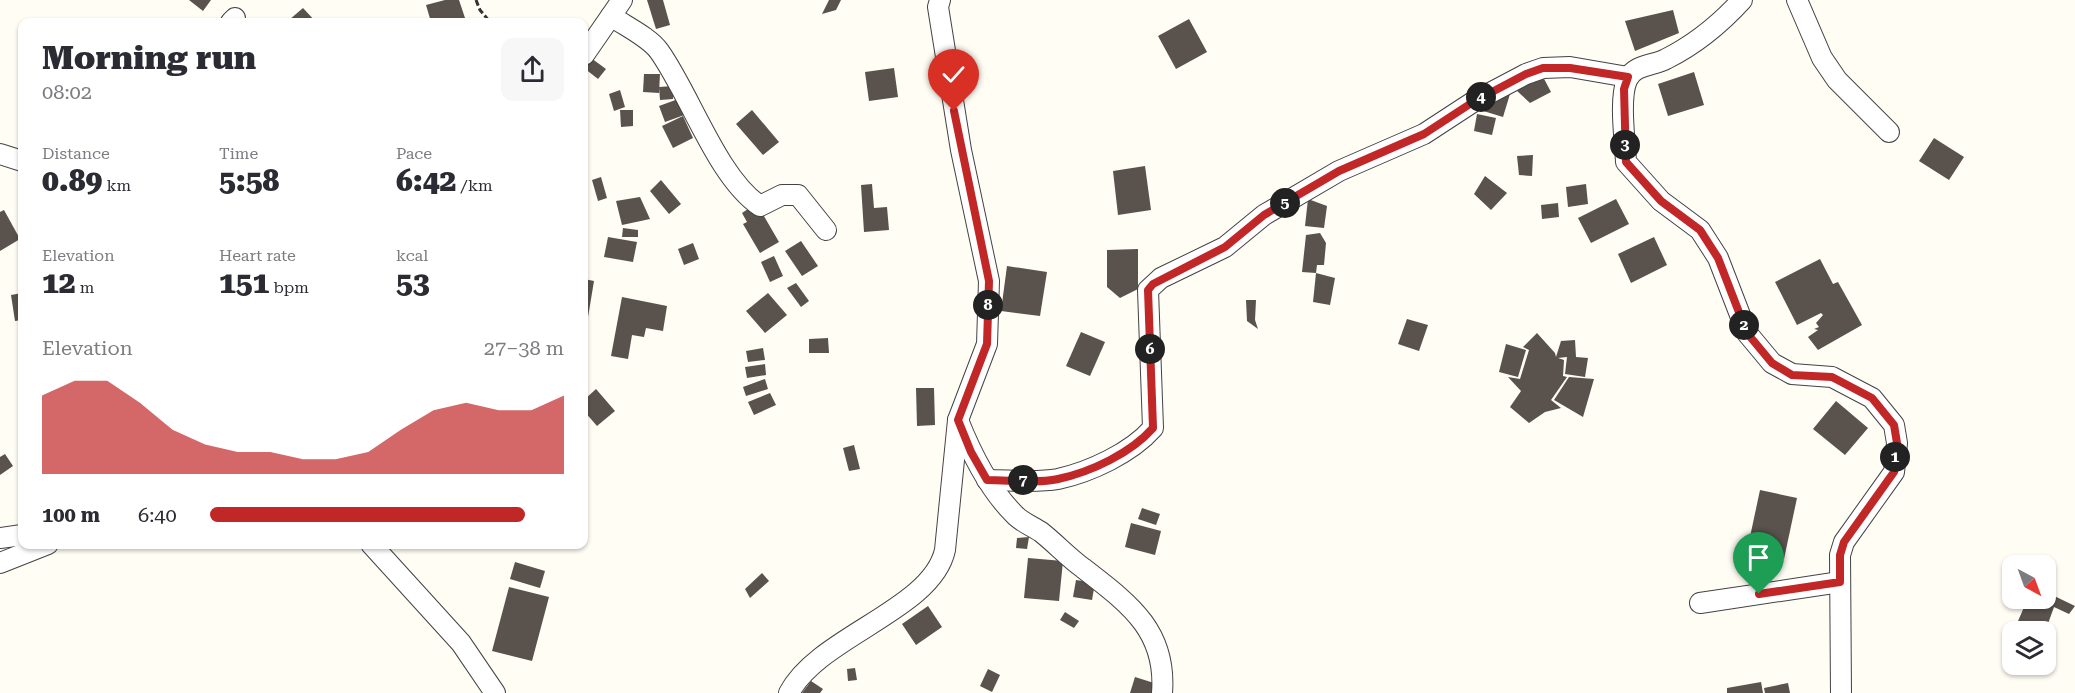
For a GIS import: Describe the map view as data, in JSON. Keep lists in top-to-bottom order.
{
  "north": "bottom right",
  "page": {
    "heading": ["Morning run", "08:02"],
    "pins": [
      "4",
      "3",
      "5",
      "8",
      "2",
      "6",
      "1",
      "7"
    ],
    "stats": [
      ["Distance", "0.89 km"],
      ["Time", "5:58"],
      ["Pace", "6:42 /km"],
      ["Elevation", "12 m"],
      ["Heart rate", "151 bpm"],
      ["kcal", "53"]
    ],
    "chart": ["Elevation", "27–38 m"],
    "list": [
      {
        "name": "100 m",
        "note": "6:40"
      }
    ]
  }
}
